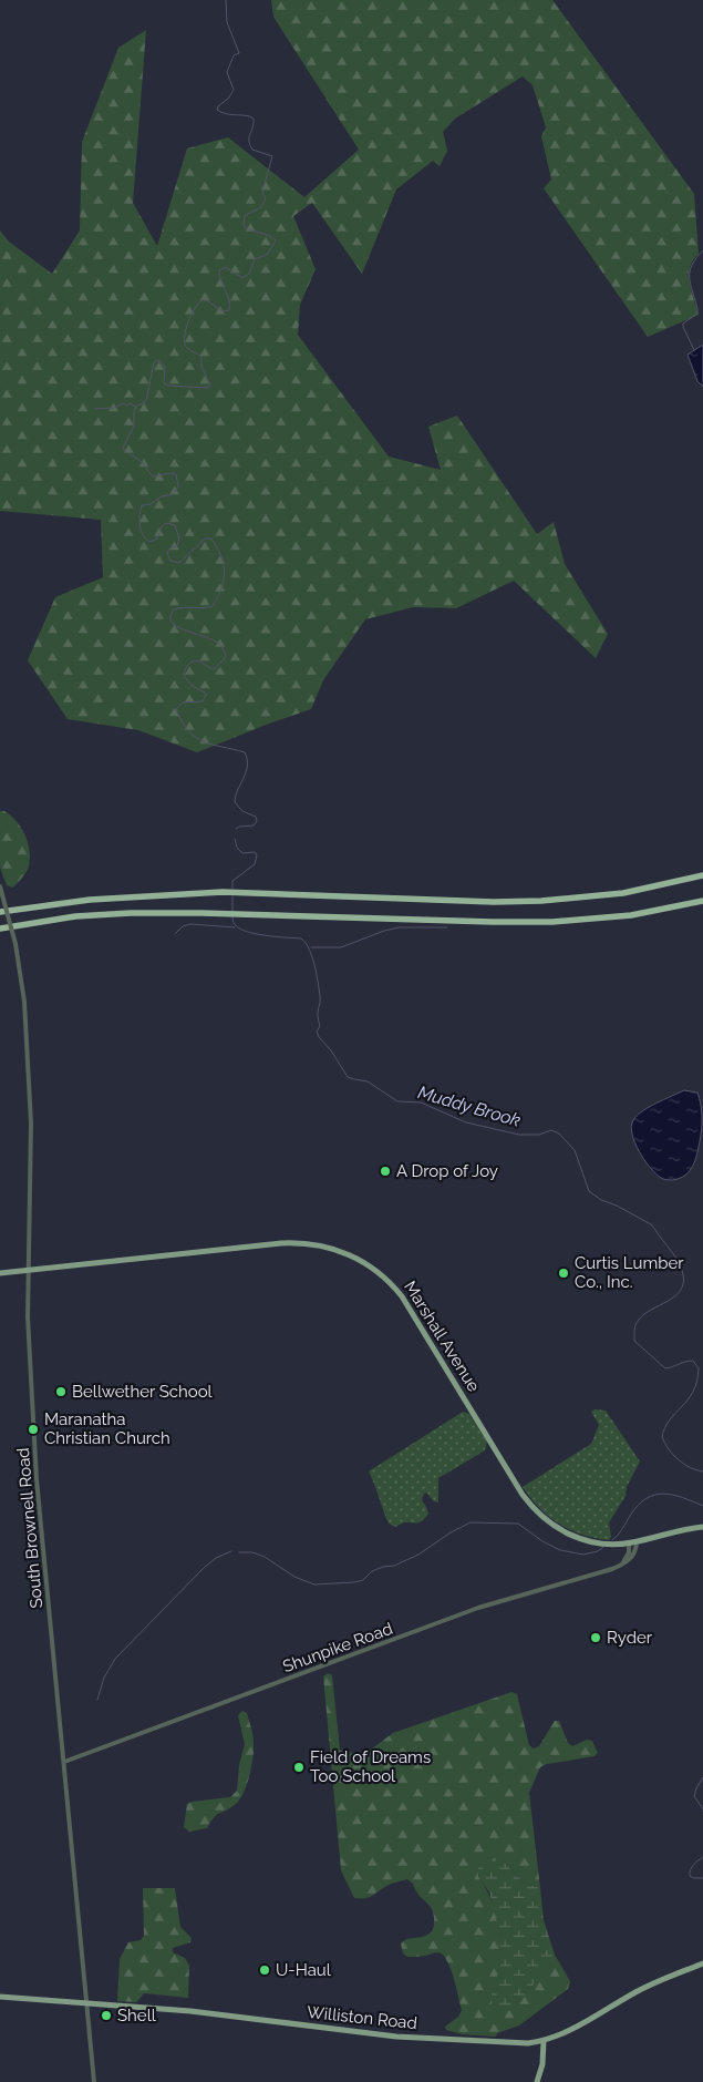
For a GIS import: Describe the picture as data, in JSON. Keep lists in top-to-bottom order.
{
  "streets": {
    "main road": ["Marshall Avenue", "Williston Road"],
    "street": ["South Brownell Road", "Shunpike Road"]
  },
  "crossings": [
    ["Marshall Avenue", "South Brownell Road"],
    ["Marshall Avenue", "Shunpike Road"],
    ["South Brownell Road", "Shunpike Road"],
    ["South Brownell Road", "Williston Road"]
  ],
  "water": ["Muddy Brook"],
  "places": [
    "A Drop of Joy",
    "Curtis Lumber Co., Inc.",
    "Bellwether School",
    "Maranatha Christian Church",
    "Ryder",
    "Field of Dreams Too School",
    "U-Haul",
    "Shell"
  ]
}
